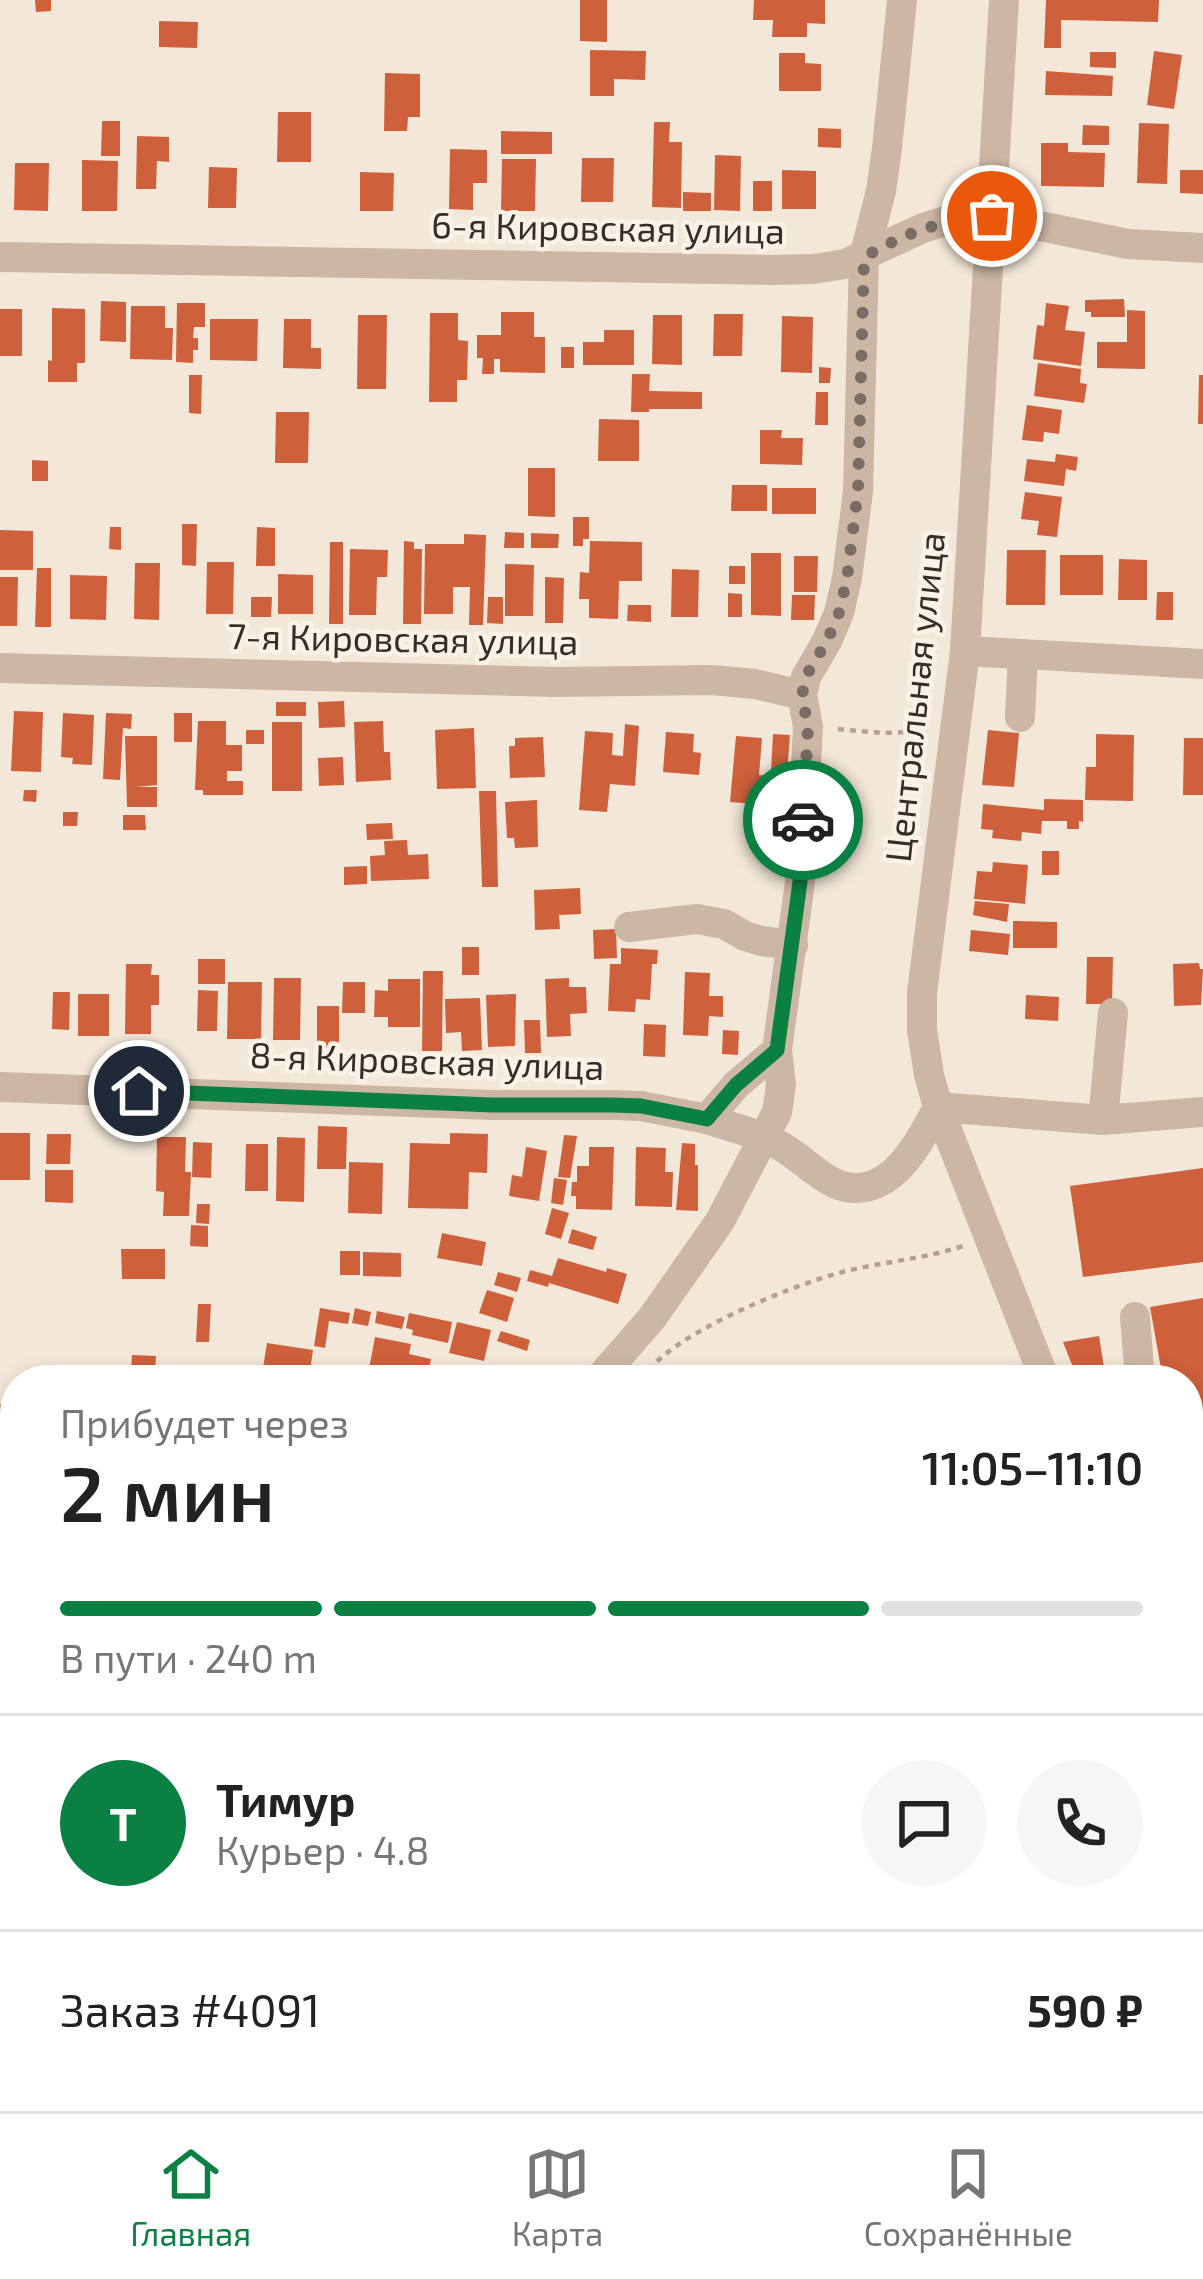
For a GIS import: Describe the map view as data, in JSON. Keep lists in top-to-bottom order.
{
  "streets": {
    "street": [
      "6-я Кировская улица",
      "7-я Кировская улица",
      "Центральная улица",
      "8-я Кировская улица"
    ]
  },
  "crossings": [
    ["6-я Кировская улица", "Центральная улица"],
    ["Центральная улица", "8-я Кировская улица"]
  ],
  "page": {
    "heading": ["2 мин", "Прибудет через", "11:05–11:10"],
    "panel": [
      "Тимур",
      "Курьер · 4.8",
      "Заказ #4091",
      "590 ₽"
    ],
    "bar": "В пути · 240 m",
    "round": "Т",
    "tabs": ["Главная", "Карта", "Сохранённые"]
  }
}
